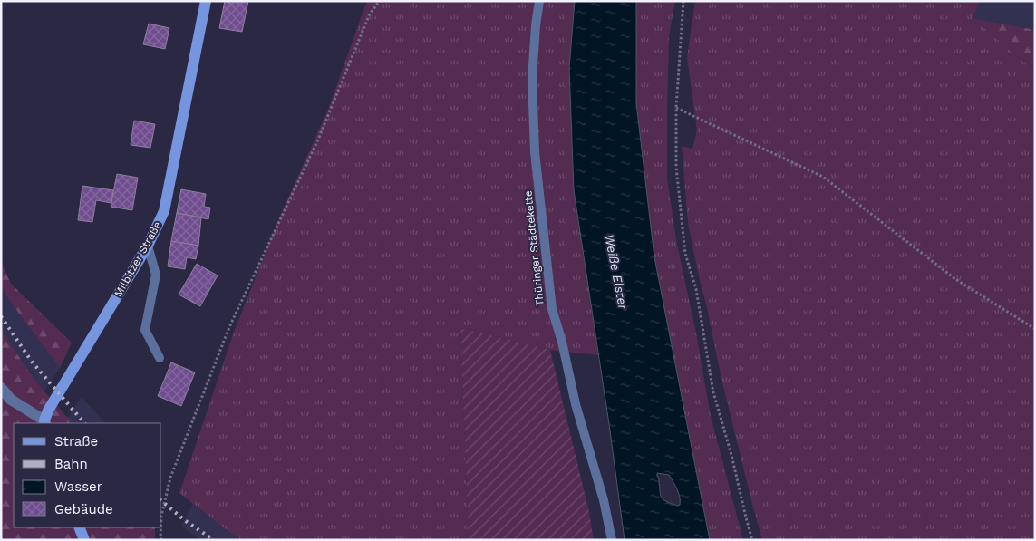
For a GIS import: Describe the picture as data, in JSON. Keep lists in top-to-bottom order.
{
  "streets": {
    "main road": ["Milbitzer Straße"],
    "lane": ["Thüringer Städtekette"]
  },
  "water": ["Weiße Elster"],
  "legend": [
    "Straße",
    "Bahn",
    "Wasser",
    "Gebäude"
  ]
}
